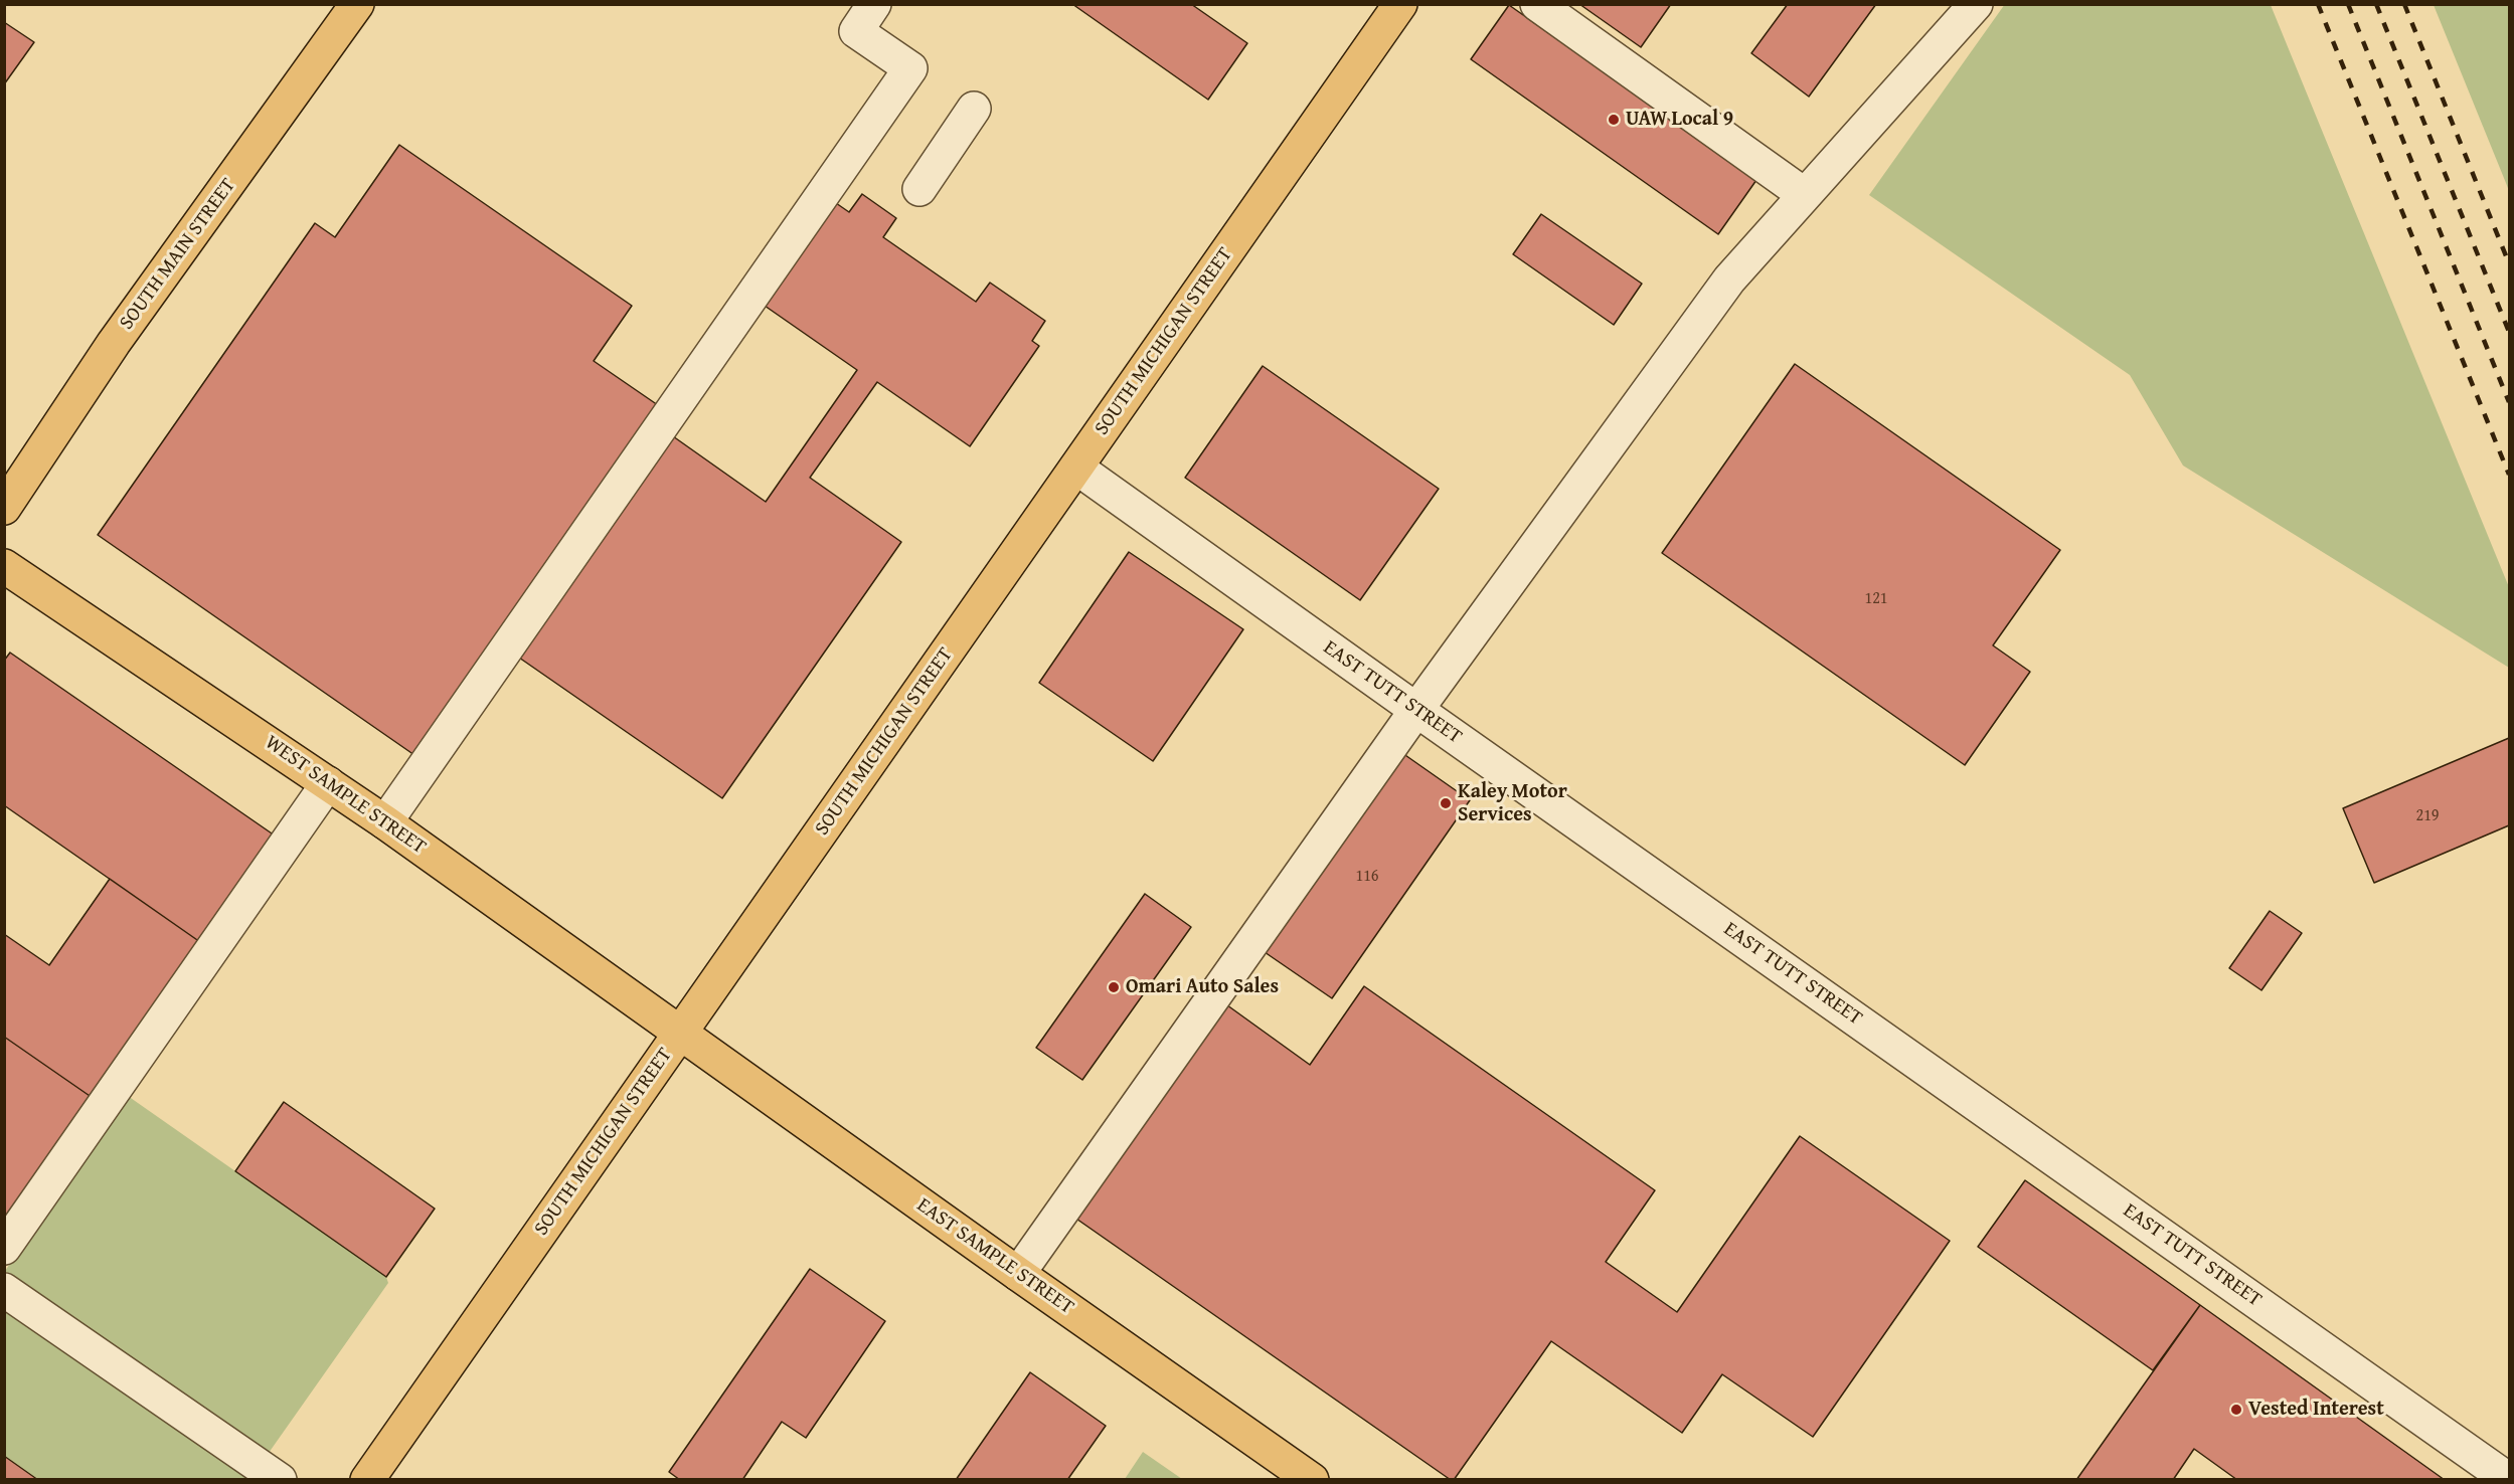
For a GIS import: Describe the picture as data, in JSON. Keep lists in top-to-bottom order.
{
  "streets": {
    "main road": [
      "SOUTH MAIN STREET",
      "SOUTH MICHIGAN STREET",
      "WEST SAMPLE STREET",
      "EAST SAMPLE STREET"
    ],
    "street": ["EAST TUTT STREET"]
  },
  "crossings": [
    ["SOUTH MICHIGAN STREET", "EAST TUTT STREET"],
    ["SOUTH MICHIGAN STREET", "WEST SAMPLE STREET"],
    ["SOUTH MICHIGAN STREET", "EAST SAMPLE STREET"],
    ["WEST SAMPLE STREET", "EAST SAMPLE STREET"]
  ],
  "places": [
    "UAW Local 9",
    "Kaley Motor Services",
    "Omari Auto Sales",
    "Vested Interest"
  ],
  "house_numbers": ["121", "219", "116"]
}
